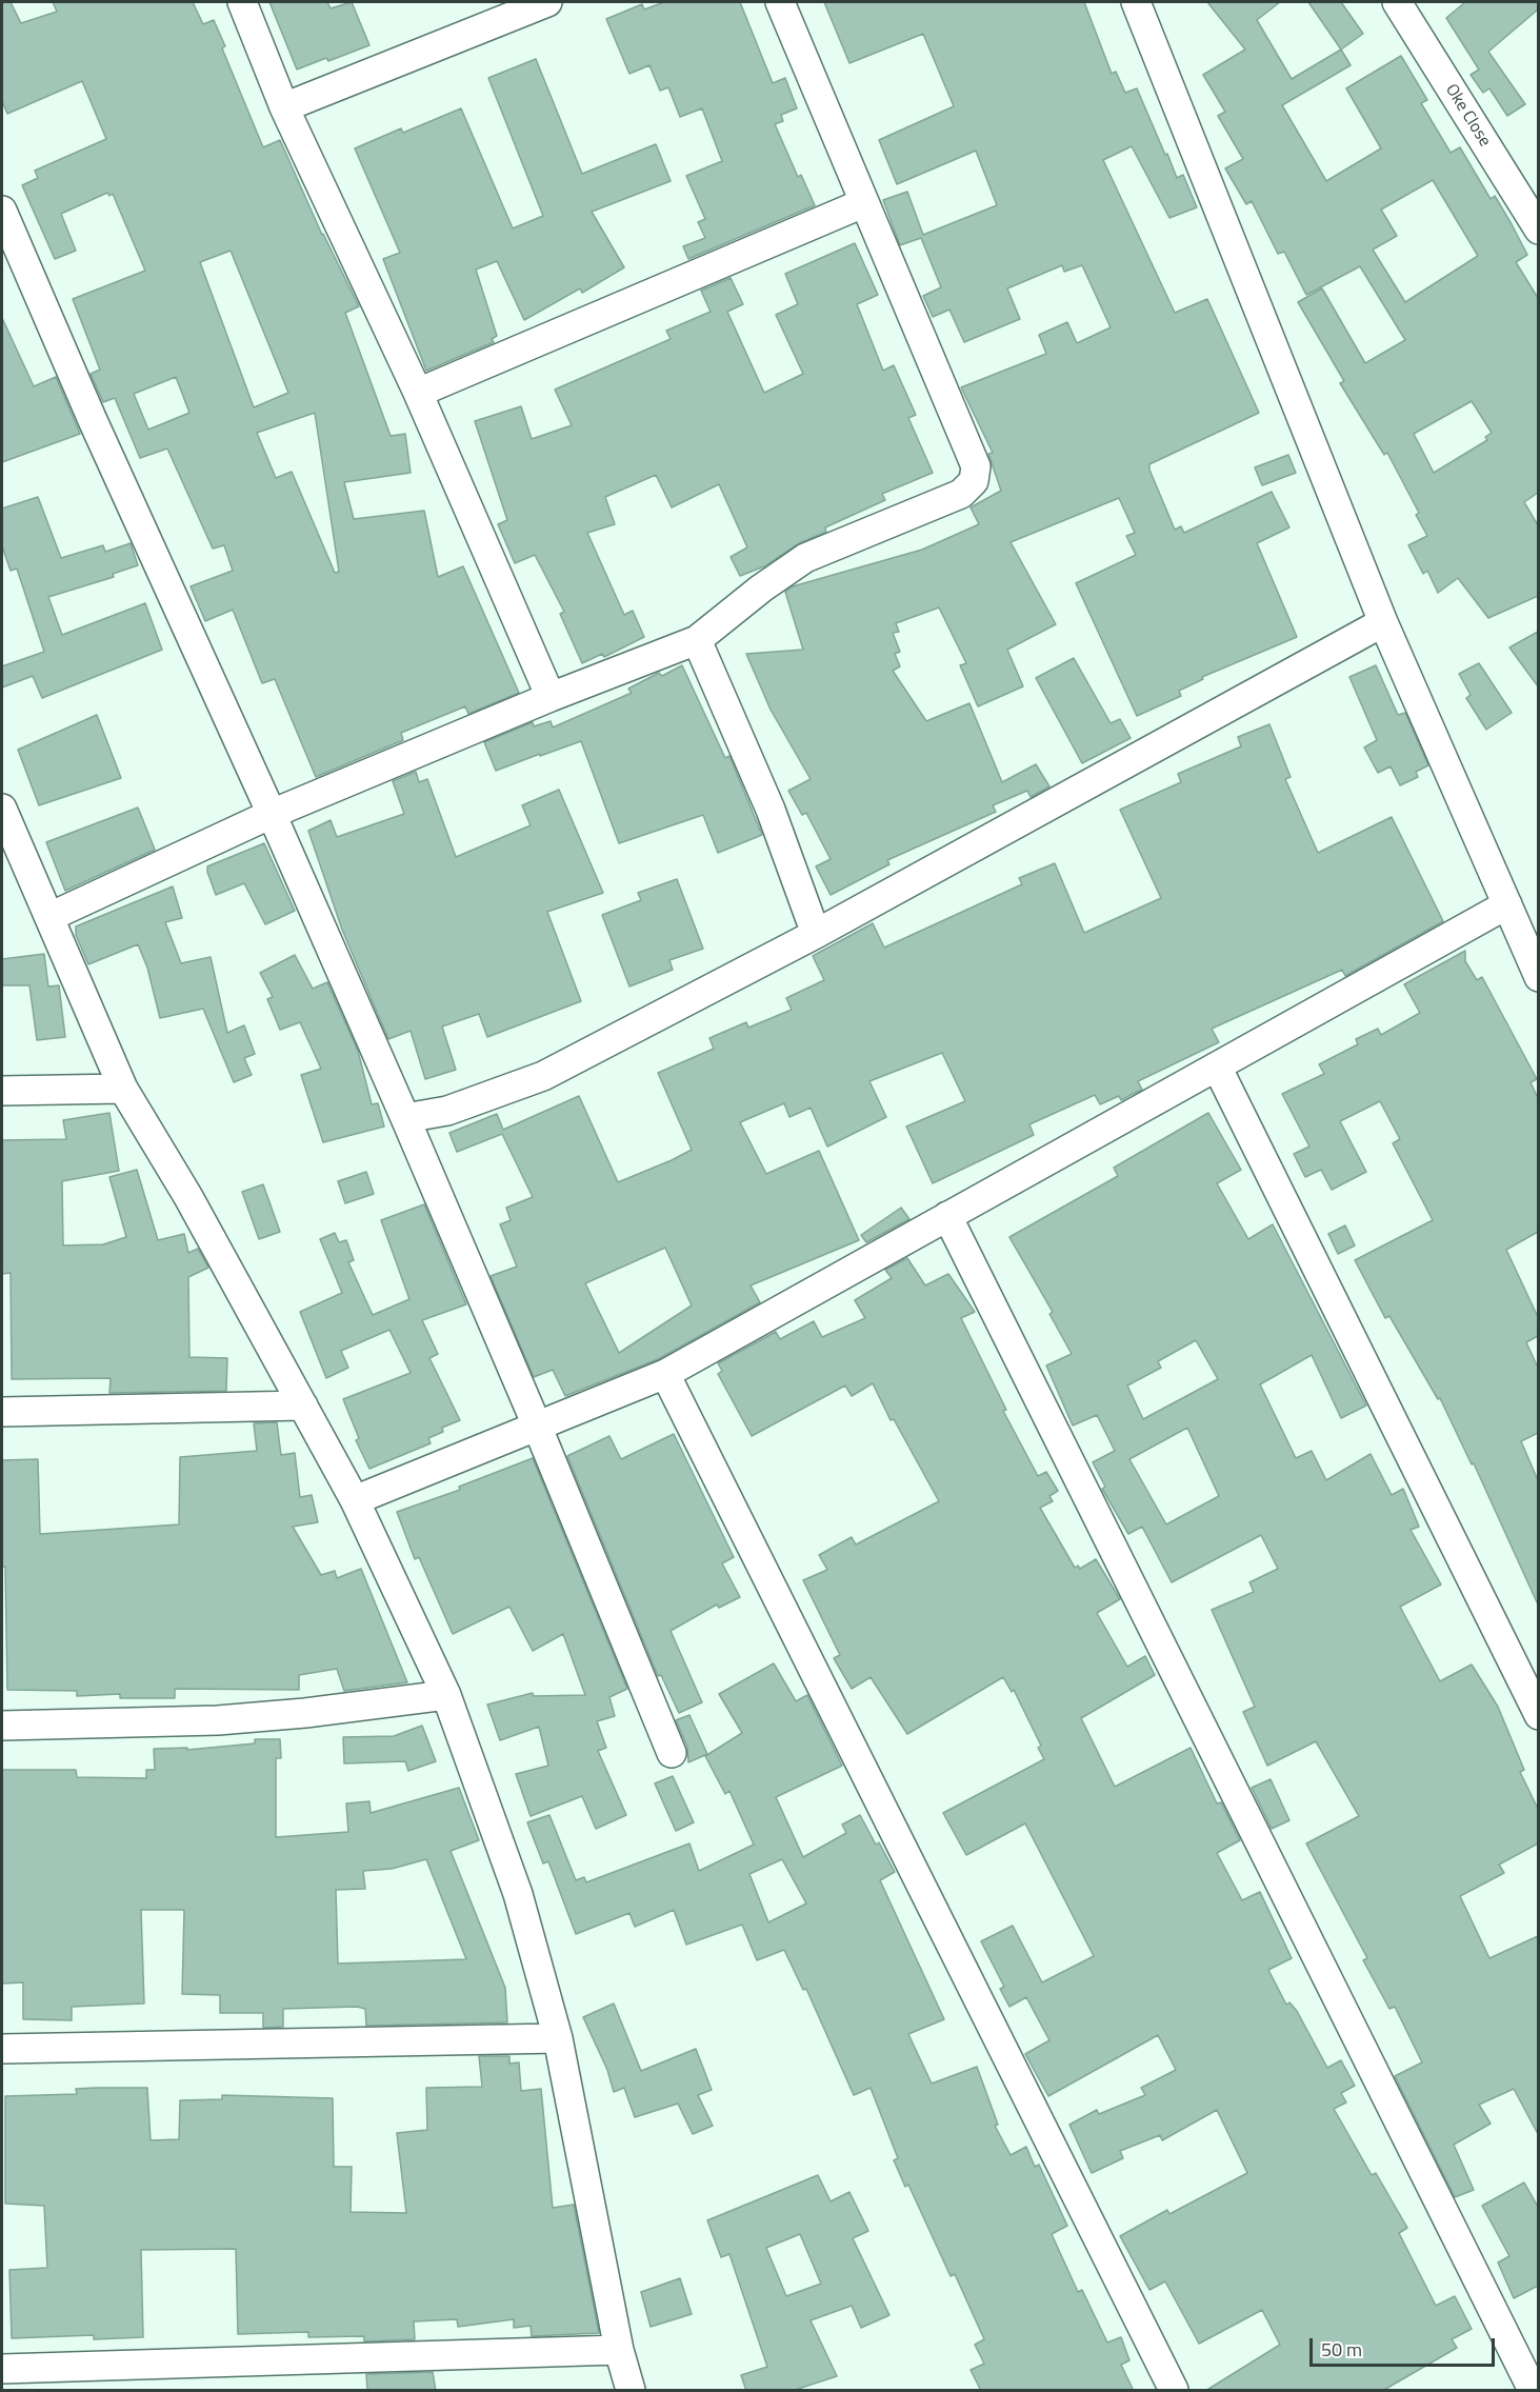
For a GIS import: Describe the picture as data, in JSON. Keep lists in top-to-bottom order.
{
  "streets": {
    "street": ["Oke Close"]
  },
  "scale_bar": "50 m"
}
